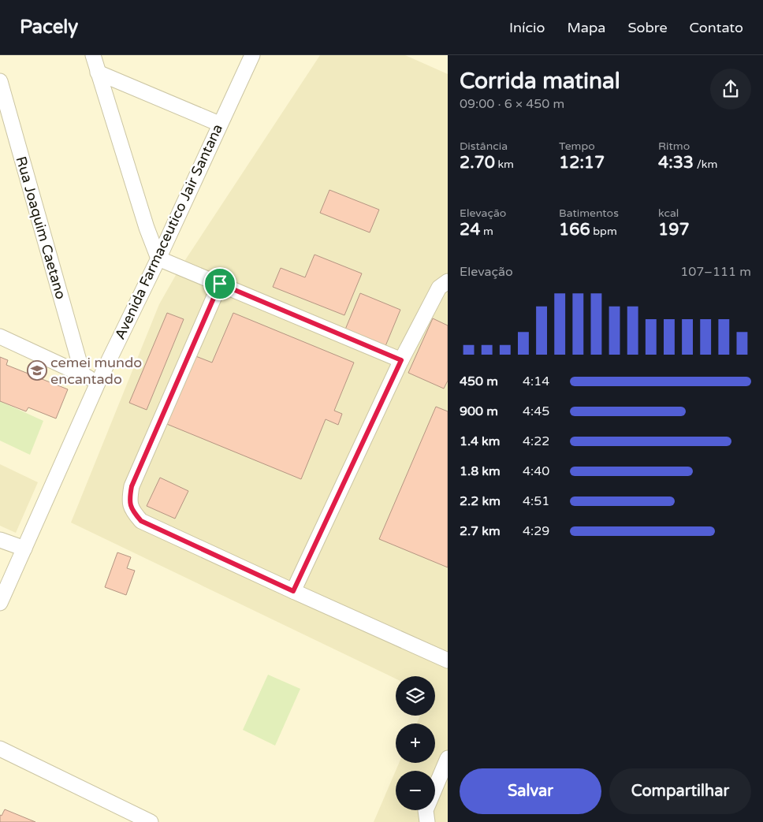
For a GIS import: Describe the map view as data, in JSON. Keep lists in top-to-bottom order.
{
  "streets": {
    "street": ["Rua Joaquim Caetano", "Avenida Farmaceutico Jair Santana"]
  },
  "places": {
    "school or university": ["cemei mundo encantado"]
  },
  "page": {
    "header": "Pacely",
    "nav": [
      "Início",
      "Mapa",
      "Sobre",
      "Contato"
    ],
    "heading": ["Corrida matinal", "09:00 · 6 × 450 m"],
    "stats": [
      ["Distância", "2.70 km"],
      ["Tempo", "12:17"],
      ["Ritmo", "4:33 /km"],
      ["Elevação", "24 m"],
      ["Batimentos", "166 bpm"],
      ["kcal", "197"]
    ],
    "chart": ["Elevação", "107–111 m"],
    "list": [
      {
        "name": "450 m",
        "note": "4:14"
      },
      {
        "name": "900 m",
        "note": "4:45"
      },
      {
        "name": "1.4 km",
        "note": "4:22"
      },
      {
        "name": "1.8 km",
        "note": "4:40"
      },
      {
        "name": "2.2 km",
        "note": "4:51"
      },
      {
        "name": "2.7 km",
        "note": "4:29"
      }
    ],
    "map_buttons": ["+", "−"],
    "buttons": ["Salvar", "Compartilhar"]
  }
}
